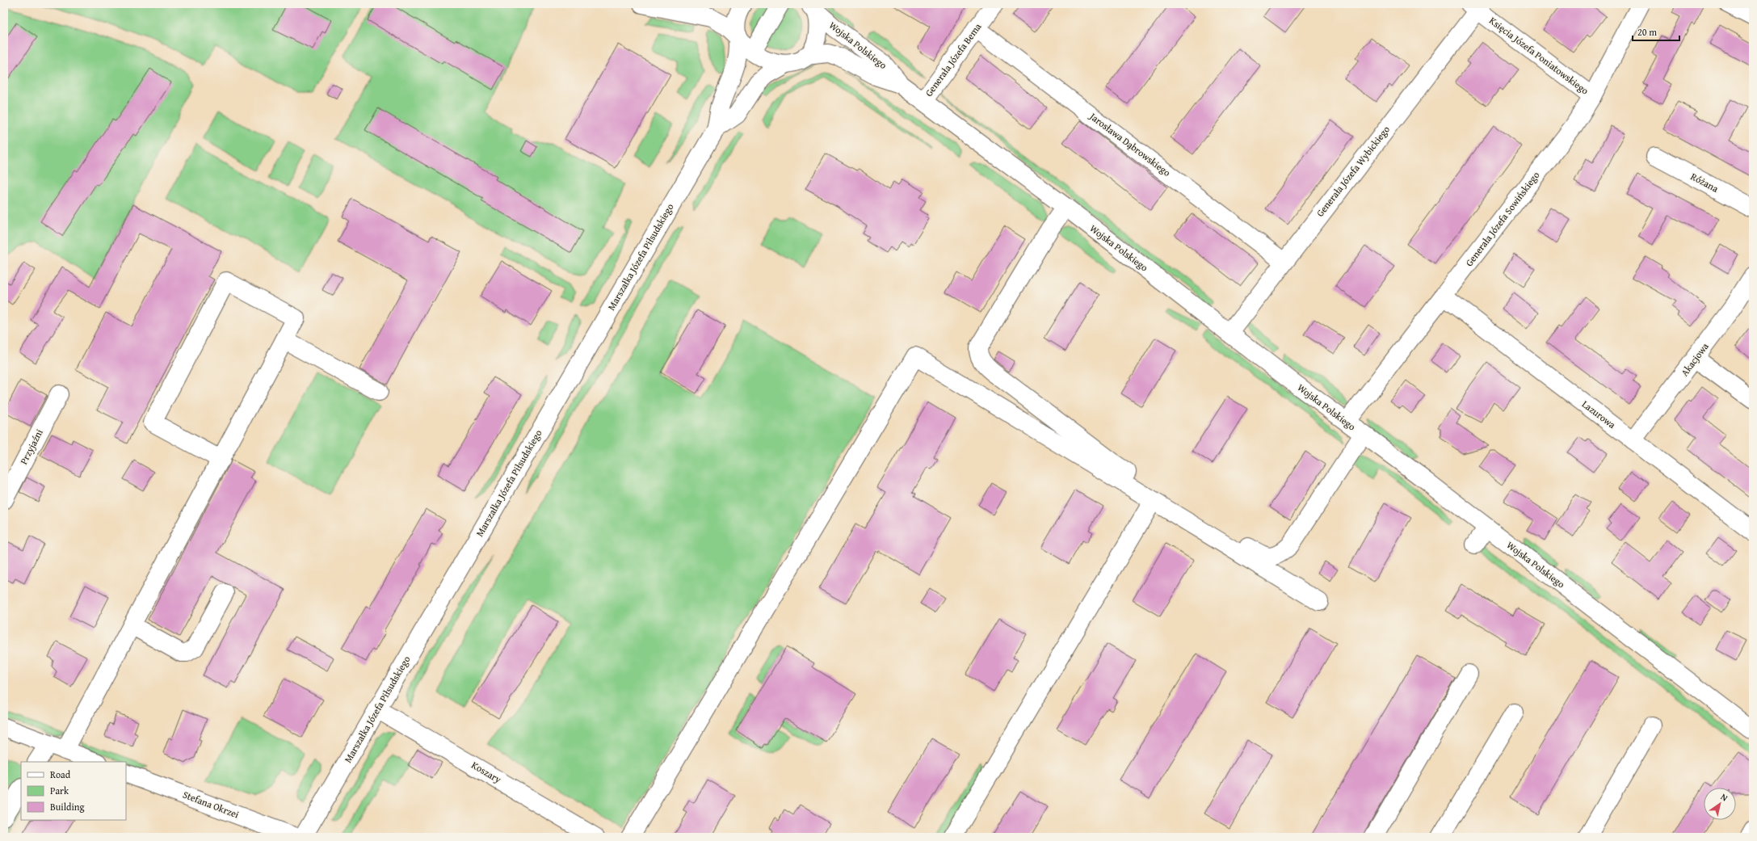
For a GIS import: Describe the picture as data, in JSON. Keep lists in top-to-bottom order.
{
  "streets": {
    "street": [
      "Wojska Polskiego",
      "Księcia Józefa Poniatowskiego",
      "Generała Józefa Bema",
      "Jarosława Dąbrowskiego",
      "Generała Józefa Wybickiego",
      "Różana",
      "Generała Józefa Sowińskiego",
      "Marszałka Józefa Piłsudskiego",
      "Akacjowa",
      "Lazurowa",
      "Przyjaźni",
      "Koszary",
      "Stefana Okrzei"
    ]
  },
  "crossings": [
    ["Wojska Polskiego", "Generała Józefa Bema"],
    ["Wojska Polskiego", "Generała Józefa Wybickiego"],
    ["Wojska Polskiego", "Generała Józefa Sowińskiego"],
    ["Wojska Polskiego", "Marszałka Józefa Piłsudskiego"],
    ["Księcia Józefa Poniatowskiego", "Generała Józefa Wybickiego"],
    ["Księcia Józefa Poniatowskiego", "Generała Józefa Sowińskiego"],
    ["Generała Józefa Bema", "Jarosława Dąbrowskiego"],
    ["Jarosława Dąbrowskiego", "Generała Józefa Wybickiego"],
    ["Generała Józefa Sowińskiego", "Lazurowa"],
    ["Marszałka Józefa Piłsudskiego", "Koszary"],
    ["Akacjowa", "Lazurowa"]
  ],
  "legend": ["Road", "Park", "Building"],
  "scale_bar": "20 m",
  "north": "top right"
}
